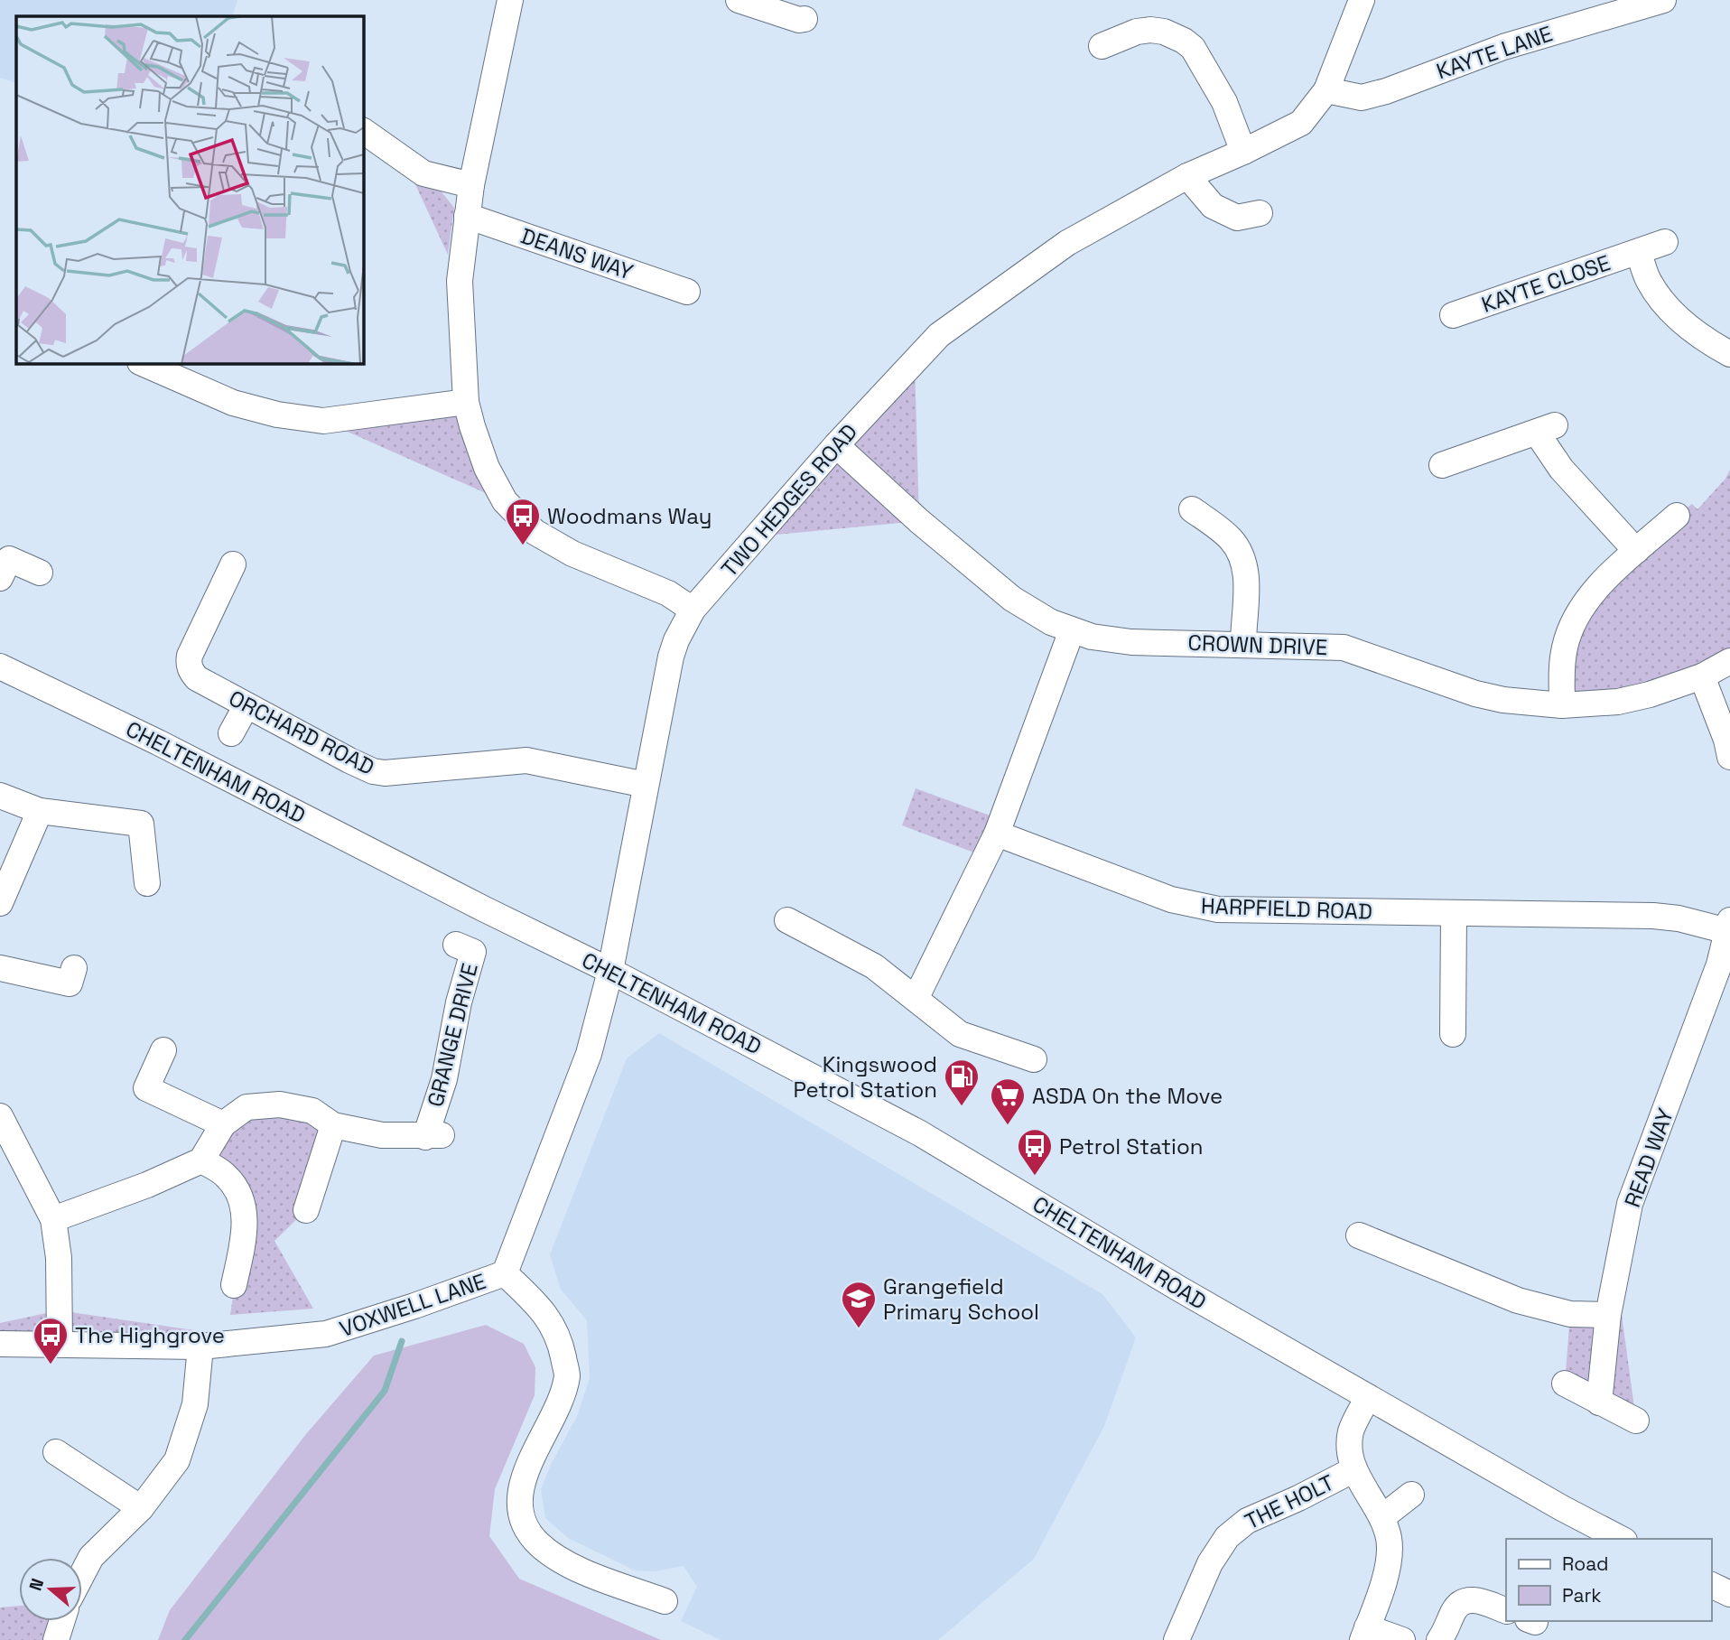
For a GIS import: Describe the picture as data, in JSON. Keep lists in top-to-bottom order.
{
  "streets": {
    "street": [
      "KAYTE LANE",
      "DEANS WAY",
      "KAYTE CLOSE",
      "TWO HEDGES ROAD",
      "CROWN DRIVE",
      "ORCHARD ROAD",
      "CHELTENHAM ROAD",
      "HARPFIELD ROAD",
      "GRANGE DRIVE",
      "READ WAY",
      "VOXWELL LANE",
      "THE HOLT"
    ]
  },
  "crossings": [
    ["KAYTE LANE", "TWO HEDGES ROAD"],
    ["TWO HEDGES ROAD", "CROWN DRIVE"],
    ["TWO HEDGES ROAD", "ORCHARD ROAD"],
    ["TWO HEDGES ROAD", "CHELTENHAM ROAD"],
    ["TWO HEDGES ROAD", "VOXWELL LANE"],
    ["CHELTENHAM ROAD", "VOXWELL LANE"],
    ["HARPFIELD ROAD", "READ WAY"]
  ],
  "places": {
    "bus stop": ["Woodmans Way", "Petrol Station", "The Highgrove"],
    "fuel station": ["Kingswood Petrol Station"],
    "supermarket": ["ASDA On the Move"],
    "school or university": ["Grangefield Primary School"]
  },
  "legend": ["Road", "Park"],
  "north": "left"
}
